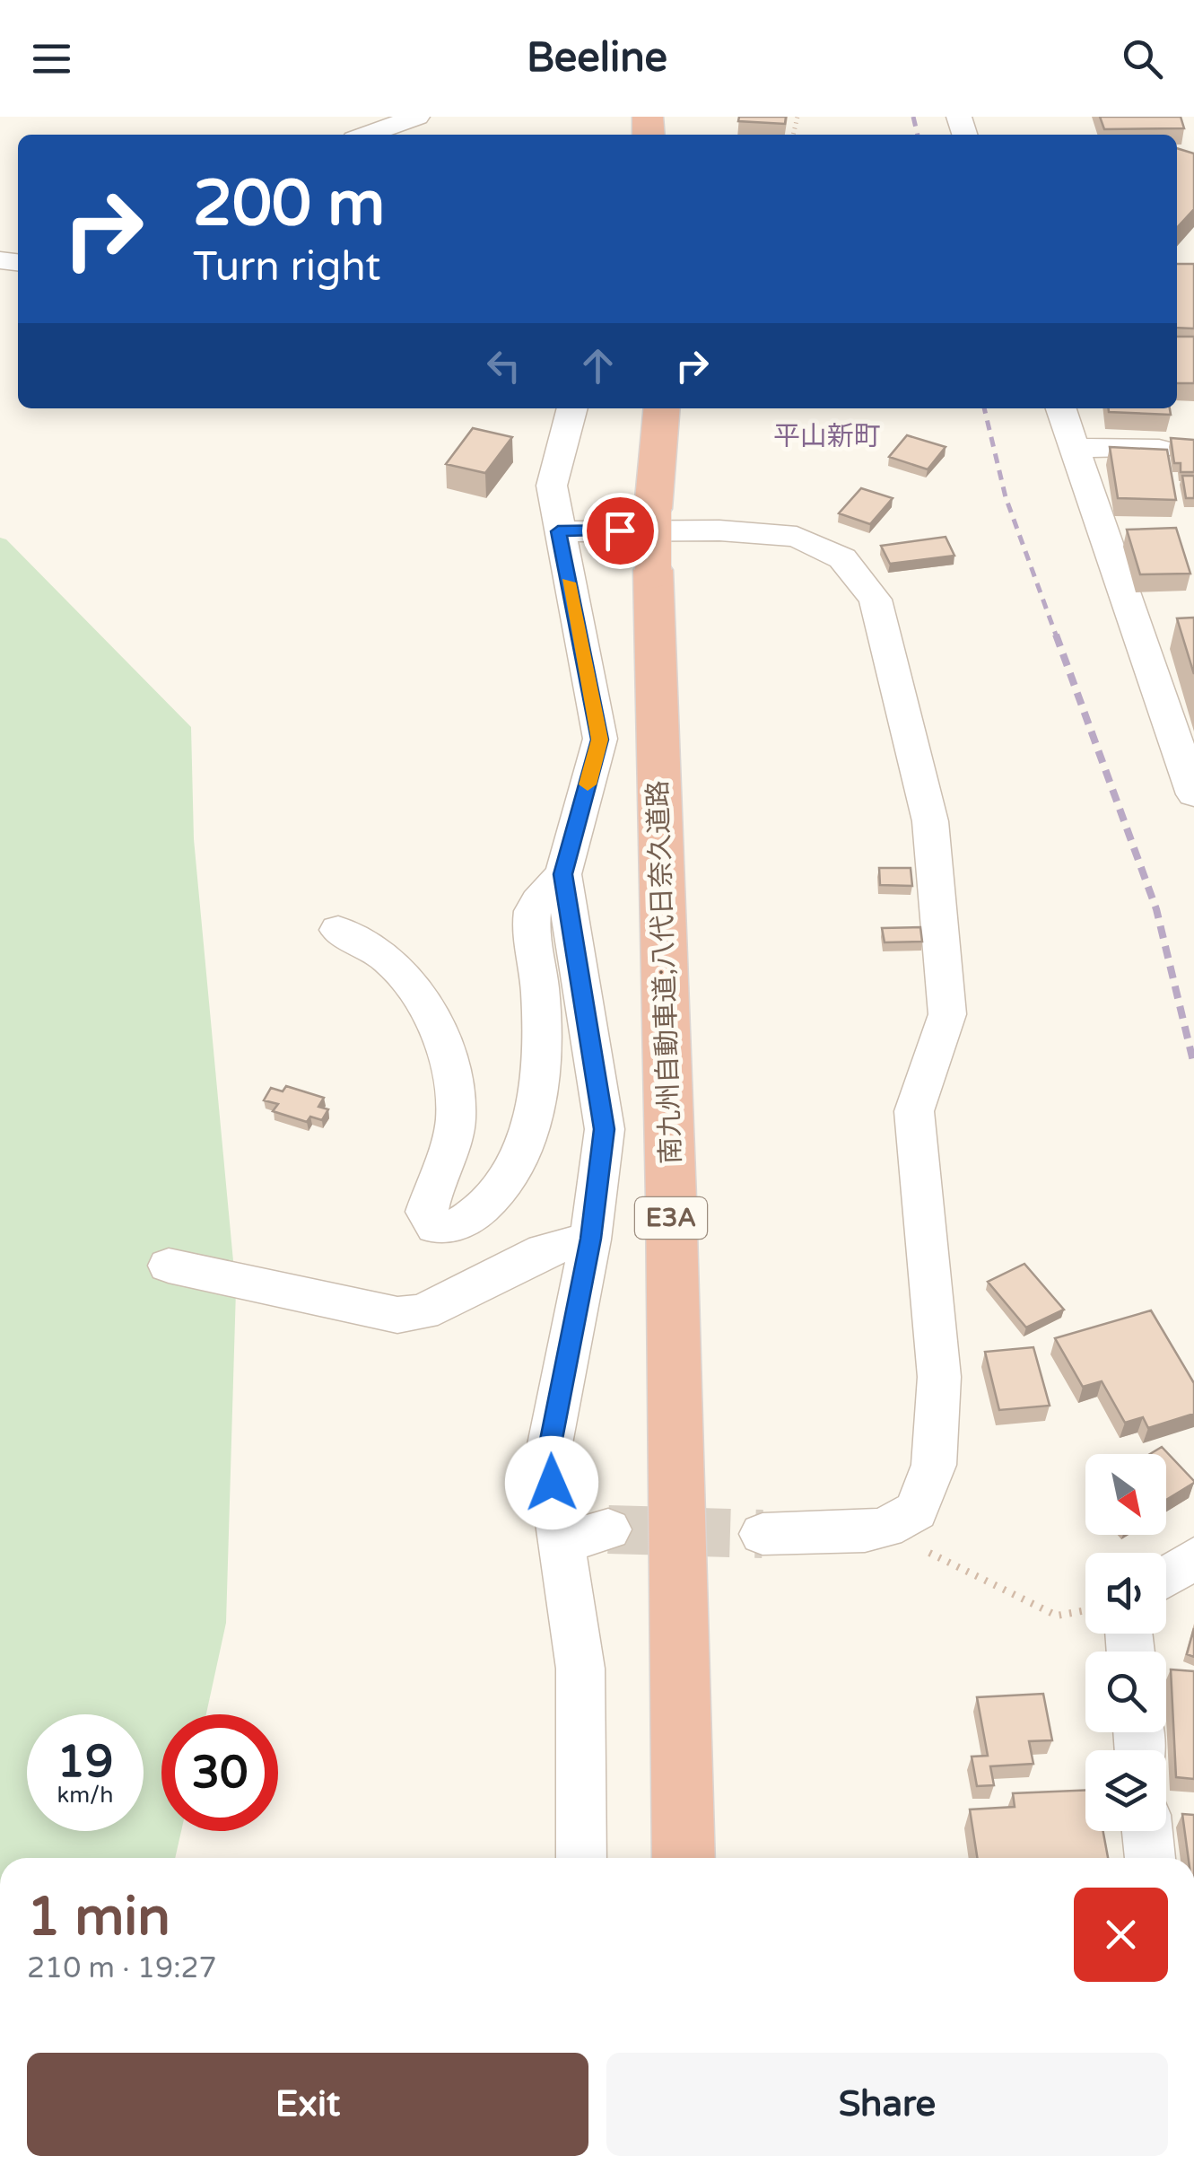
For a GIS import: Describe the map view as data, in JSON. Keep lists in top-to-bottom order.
{
  "streets": {
    "highway": ["南九州自動車道;八代日奈久道路", "E3A"]
  },
  "districts": ["平山新町"],
  "north": "bottom right",
  "page": {
    "header": "Beeline",
    "turn": ["200 m", "Turn right"],
    "speed": "19 km/h",
    "limit": "30",
    "heading": ["1 min", "210 m · 19:27"],
    "buttons": ["Exit", "Share"]
  }
}
